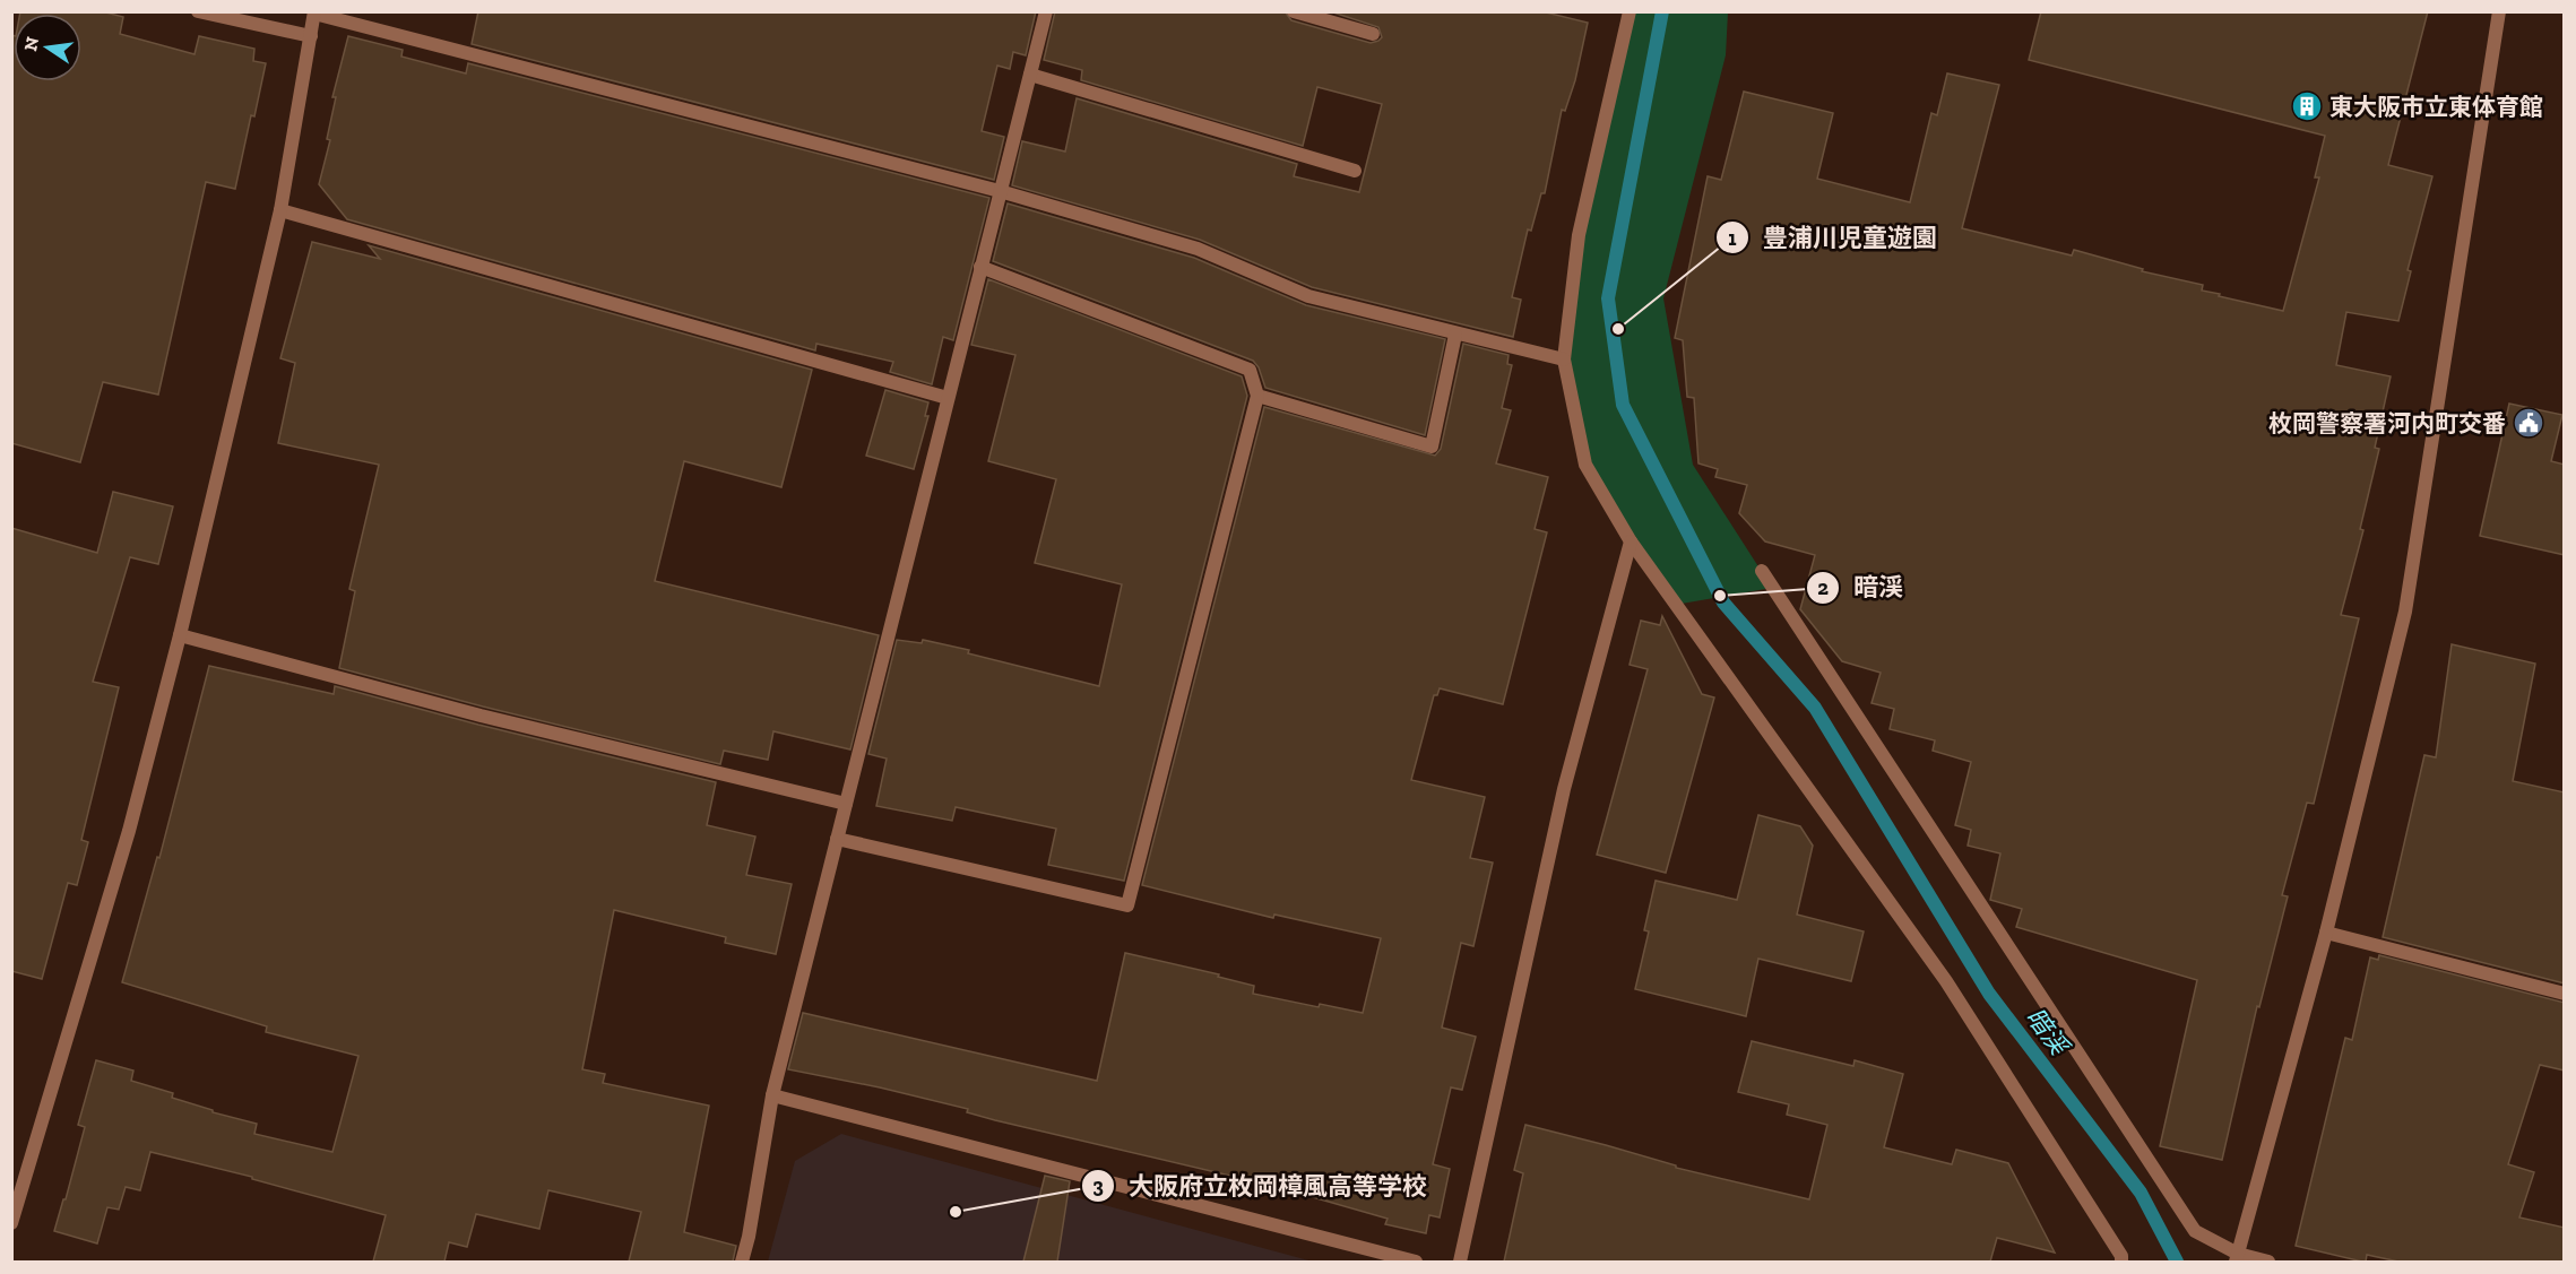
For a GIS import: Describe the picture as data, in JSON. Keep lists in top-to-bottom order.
{
  "water": ["暗渓"],
  "places": {
    "building": ["東大阪市立東体育館"],
    "other": ["豊浦川児童遊園", "暗渓", "大阪府立枚岡樟風高等学校"],
    "public building": ["枚岡警察署河内町交番"]
  },
  "north": "left"
}
